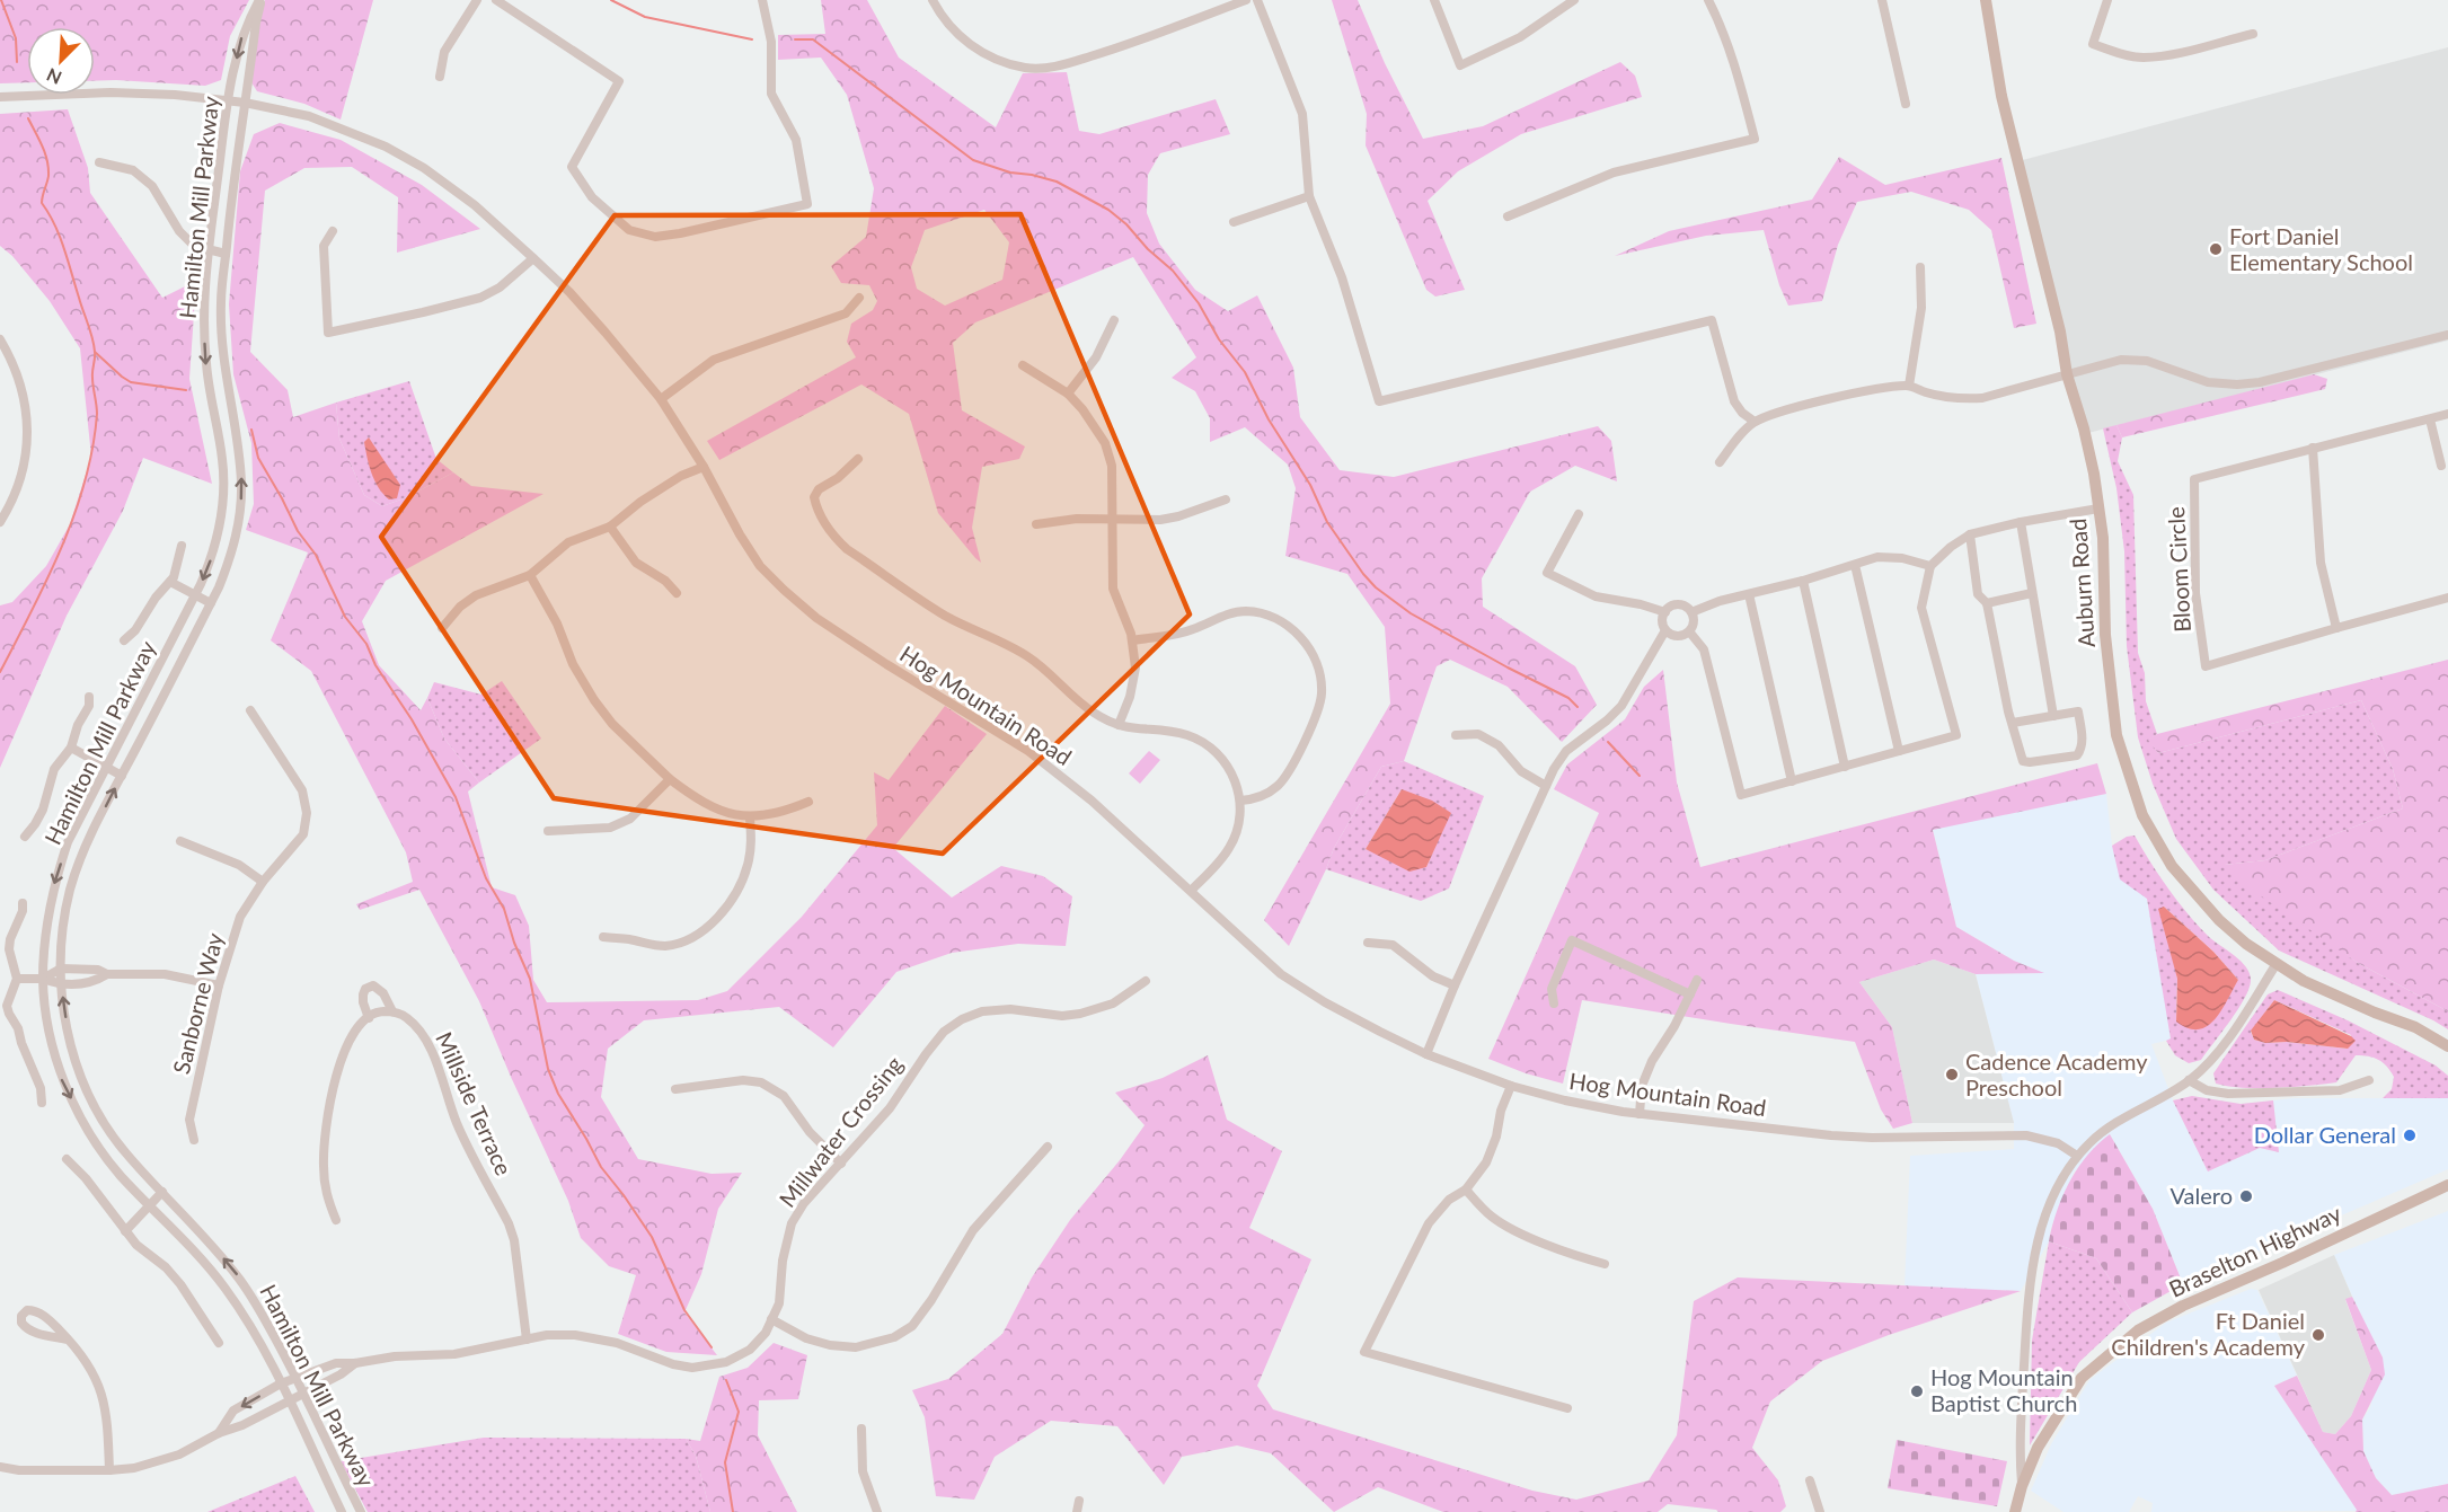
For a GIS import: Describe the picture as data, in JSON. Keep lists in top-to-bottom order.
{
  "streets": {
    "main road": ["Auburn Road", "Braselton Highway"],
    "street": [
      "Hamilton Mill Parkway",
      "Bloom Circle",
      "Hog Mountain Road",
      "Sanborne Way",
      "Millside Terrace",
      "Millwater Crossing"
    ]
  },
  "crossings": [
    ["Hamilton Mill Parkway", "Hog Mountain Road"],
    ["Hamilton Mill Parkway", "Millwater Crossing"],
    ["Millside Terrace", "Millwater Crossing"]
  ],
  "places": [
    "Fort Daniel Elementary School",
    "Cadence Academy Preschool",
    "Dollar General",
    "Valero",
    "Ft Daniel Children's Academy",
    "Hog Mountain Baptist Church"
  ],
  "north": "bottom left"
}
